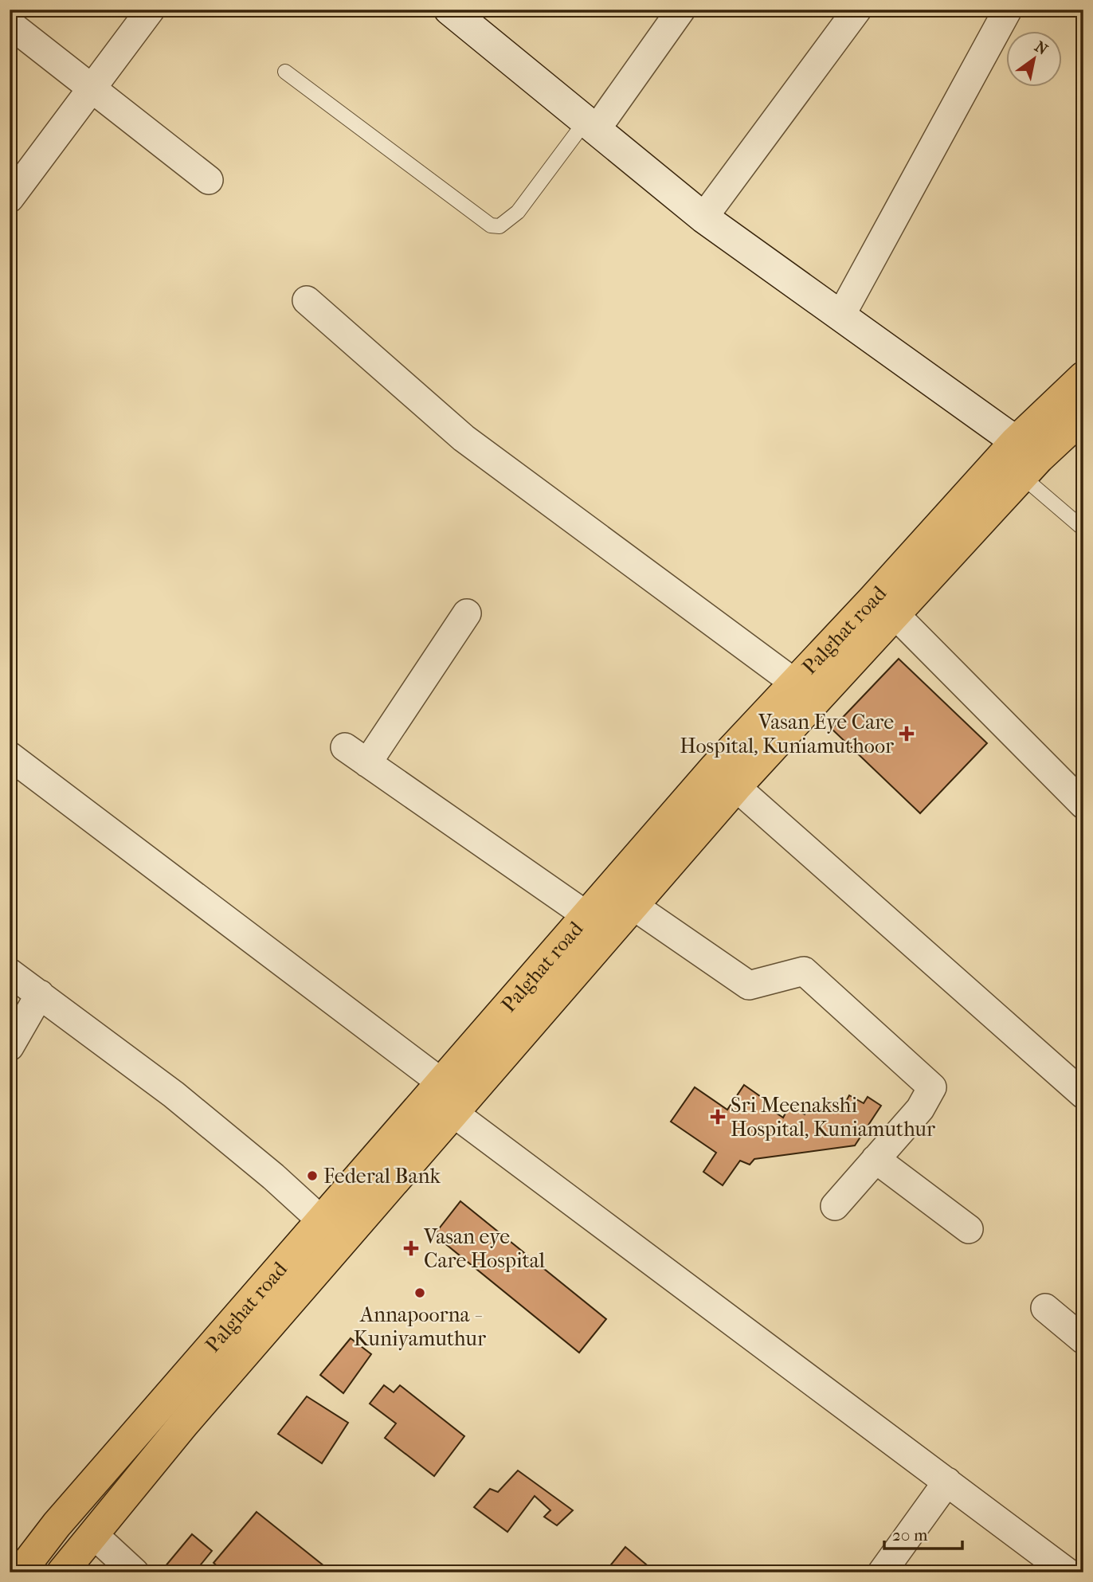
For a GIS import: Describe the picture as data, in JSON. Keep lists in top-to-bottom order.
{
  "streets": {
    "main road": ["Palghat road"]
  },
  "places": {
    "health": ["Vasan Eye Care Hospital, Kuniamuthoor", "Sri Meenakshi Hospital, Kuniamuthur", "Vasan eye Care Hospital"],
    "other": ["Federal Bank", "Annapoorna - Kuniyamuthur"]
  },
  "scale_bar": "20 m",
  "north": "top right"
}
